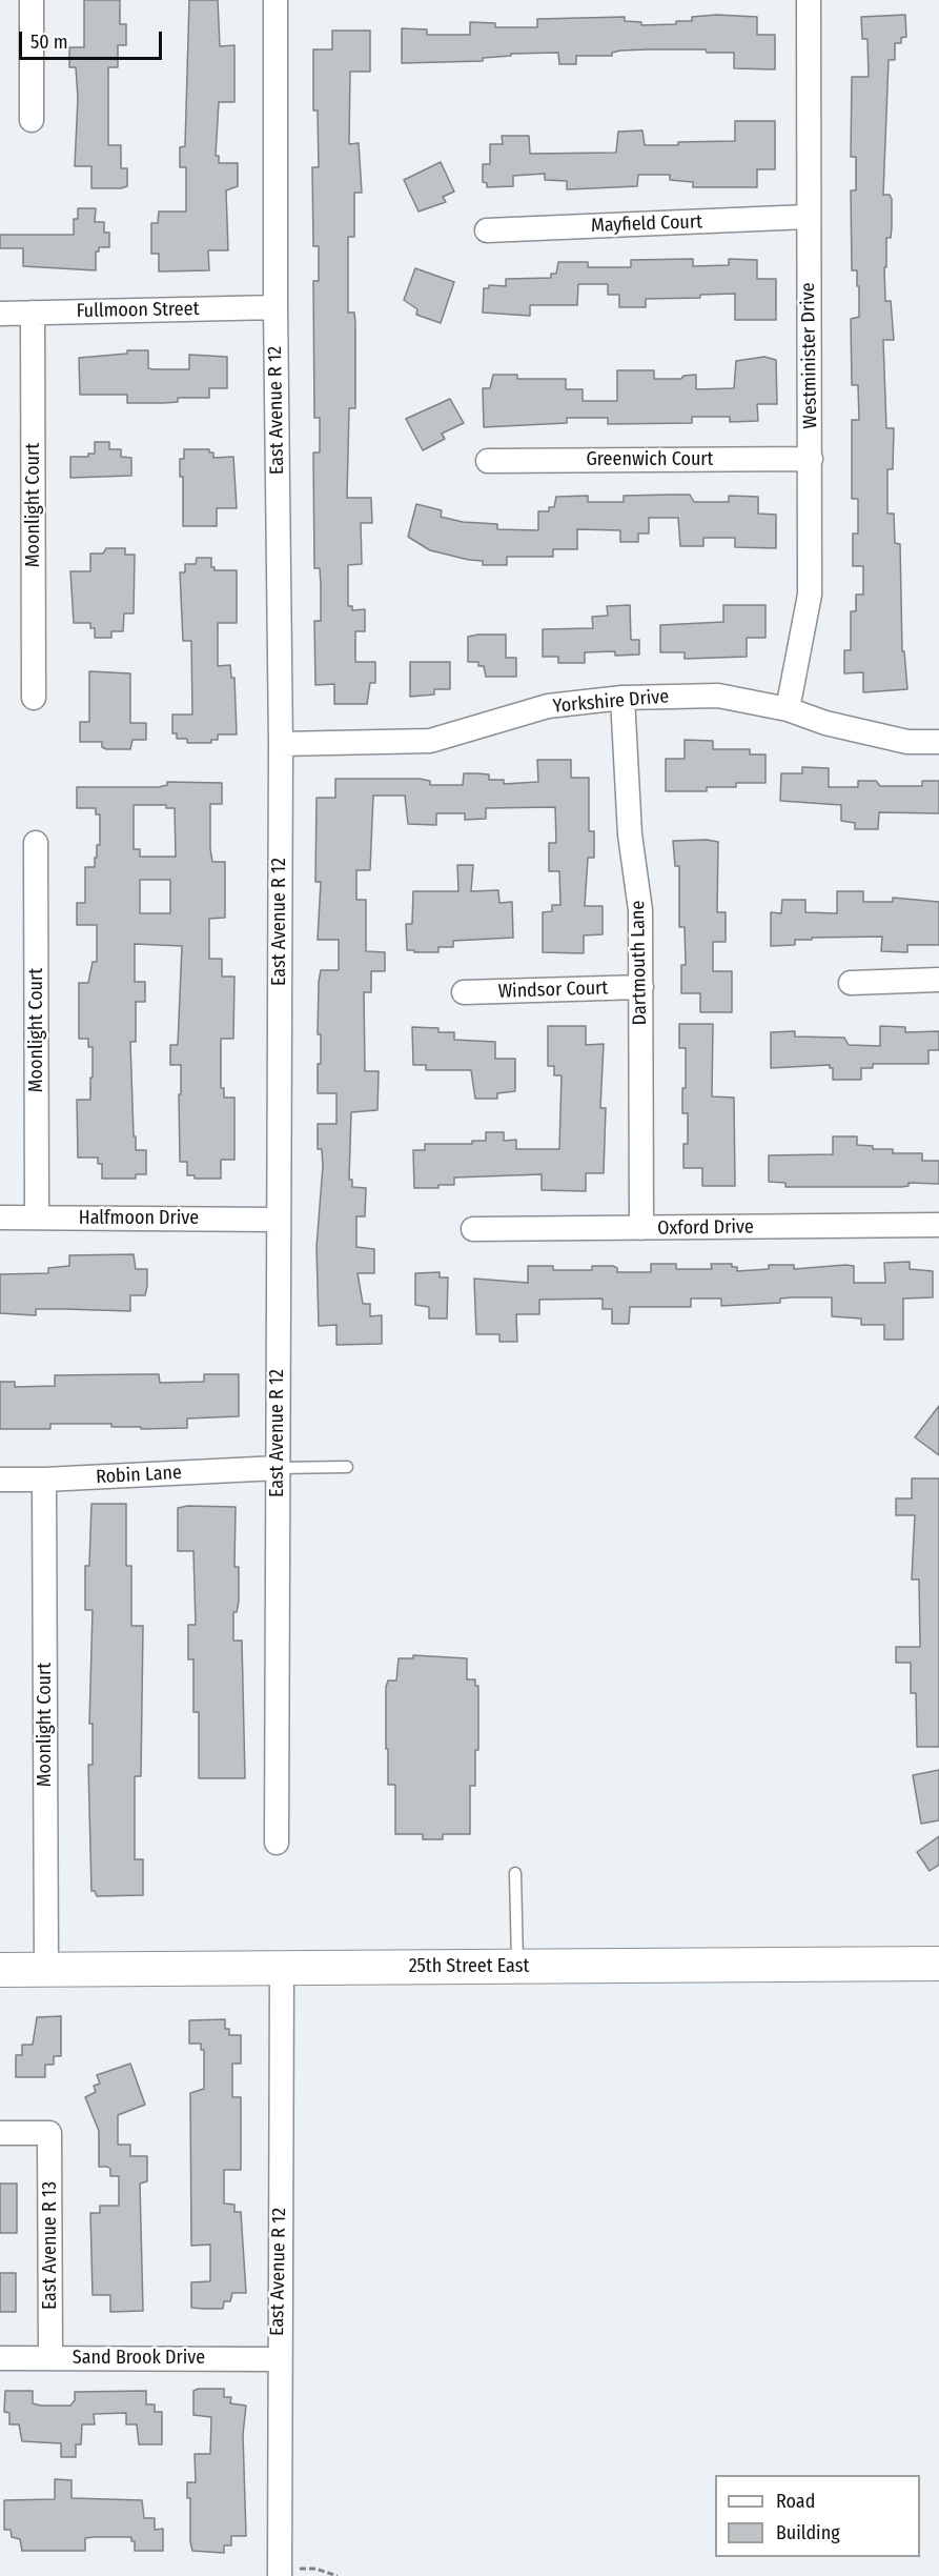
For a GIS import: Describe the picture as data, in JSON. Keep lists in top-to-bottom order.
{
  "streets": {
    "main road": ["25th Street East"],
    "street": [
      "Mayfield Court",
      "Fullmoon Street",
      "Westminister Drive",
      "East Avenue R 12",
      "Greenwich Court",
      "Moonlight Court",
      "Yorkshire Drive",
      "Dartmouth Lane",
      "Windsor Court",
      "Halfmoon Drive",
      "Oxford Drive",
      "Robin Lane",
      "East Avenue R 13",
      "Sand Brook Drive"
    ]
  },
  "crossings": [
    ["Mayfield Court", "Westminister Drive"],
    ["Fullmoon Street", "East Avenue R 12"],
    ["Fullmoon Street", "Moonlight Court"],
    ["Westminister Drive", "Greenwich Court"],
    ["Westminister Drive", "Yorkshire Drive"],
    ["East Avenue R 12", "Yorkshire Drive"],
    ["East Avenue R 12", "Halfmoon Drive"],
    ["East Avenue R 12", "Robin Lane"],
    ["East Avenue R 12", "25th Street East"],
    ["East Avenue R 12", "Sand Brook Drive"],
    ["Moonlight Court", "Halfmoon Drive"],
    ["Moonlight Court", "Robin Lane"],
    ["Moonlight Court", "25th Street East"],
    ["Yorkshire Drive", "Dartmouth Lane"],
    ["Dartmouth Lane", "Windsor Court"],
    ["Dartmouth Lane", "Oxford Drive"],
    ["East Avenue R 13", "Sand Brook Drive"]
  ],
  "legend": ["Road", "Building"],
  "scale_bar": "50 m"
}
